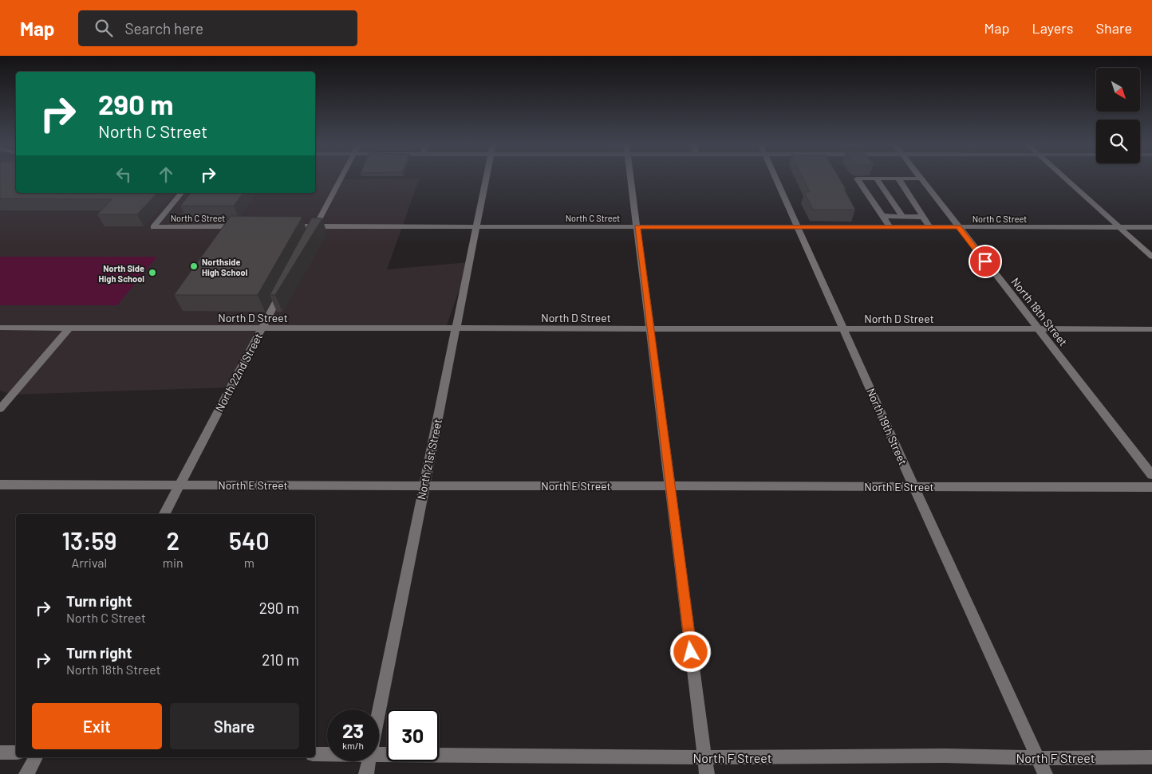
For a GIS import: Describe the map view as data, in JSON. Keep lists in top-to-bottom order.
{
  "streets": {
    "street": [
      "North C Street",
      "North 18th Street",
      "North D Street",
      "North 22nd Street",
      "North 19th Street",
      "North 21st Street",
      "North E Street",
      "North F Street"
    ]
  },
  "crossings": [
    ["North C Street", "North 18th Street"],
    ["North C Street", "North 19th Street"],
    ["North C Street", "North 21st Street"],
    ["North 18th Street", "North D Street"],
    ["North D Street", "North 22nd Street"],
    ["North D Street", "North 19th Street"],
    ["North D Street", "North 21st Street"],
    ["North 22nd Street", "North E Street"],
    ["North 19th Street", "North E Street"],
    ["North 19th Street", "North F Street"],
    ["North 21st Street", "North E Street"]
  ],
  "places": ["Northside High School", "North Side High School"],
  "north": "bottom right",
  "page": {
    "header": "Map",
    "search": "Search here",
    "nav": ["Map", "Layers", "Share"],
    "turn": ["290 m", "North C Street"],
    "eta": [
      "13:59",
      "Arrival",
      "2",
      "min",
      "540",
      "m"
    ],
    "list": [
      {
        "name": "Turn right",
        "note": "North C Street",
        "value": "290 m"
      },
      {
        "name": "Turn right",
        "note": "North 18th Street",
        "value": "210 m"
      }
    ],
    "buttons": ["Exit", "Share"],
    "speed": "23 km/h",
    "limit": "30"
  }
}
